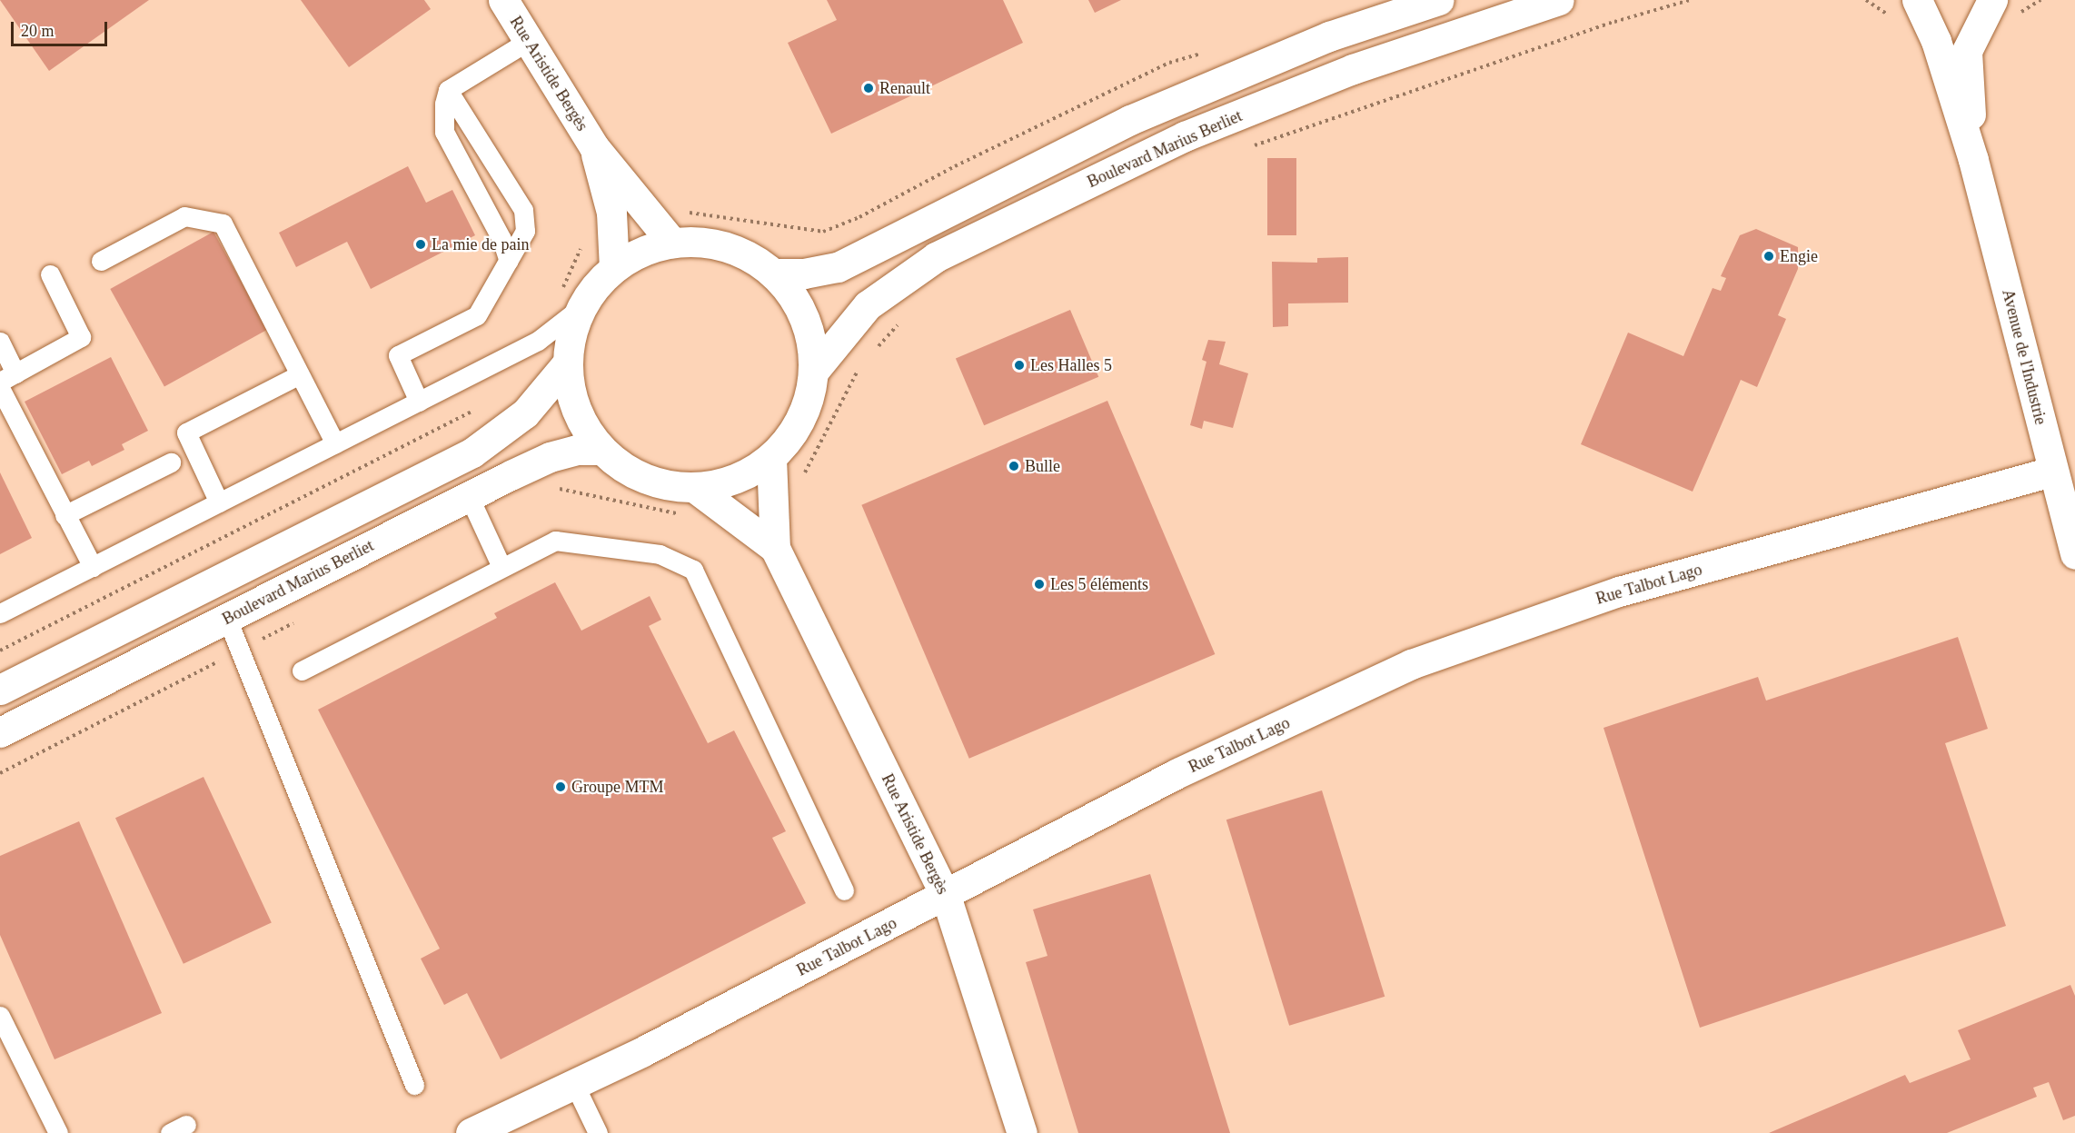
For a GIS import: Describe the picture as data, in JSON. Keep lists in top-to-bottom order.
{
  "streets": {
    "street": [
      "Rue Aristide Bergès",
      "Boulevard Marius Berliet",
      "Avenue de l'Industrie",
      "Rue Talbot Lago"
    ]
  },
  "crossings": [
    ["Rue Aristide Bergès", "Rue Talbot Lago"],
    ["Avenue de l'Industrie", "Rue Talbot Lago"]
  ],
  "places": [
    "Renault",
    "La mie de pain",
    "Engie",
    "Les Halles 5",
    "Bulle",
    "Les 5 éléments",
    "Groupe MTM"
  ],
  "scale_bar": "20 m"
}
